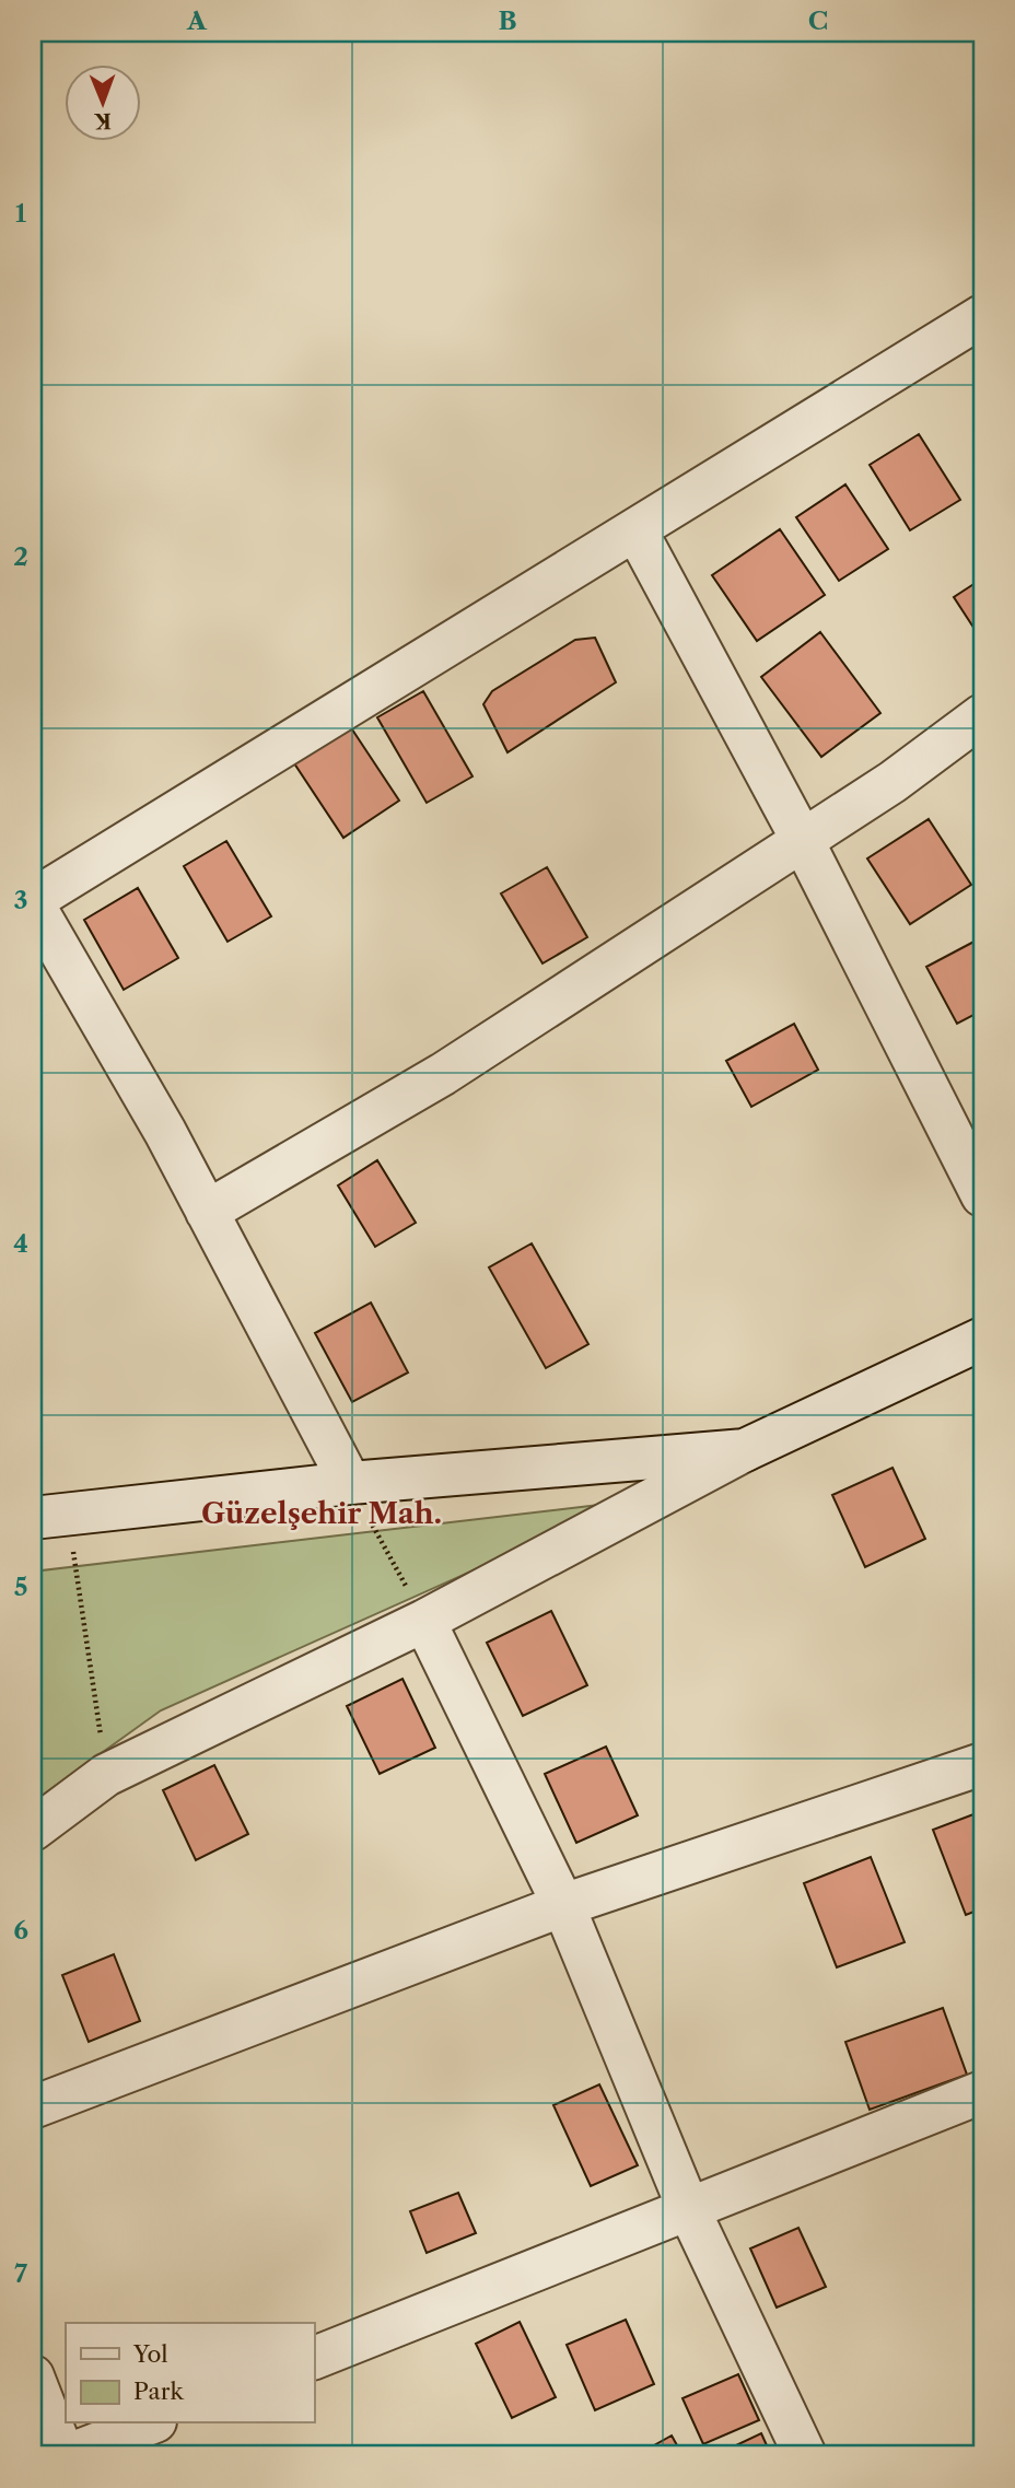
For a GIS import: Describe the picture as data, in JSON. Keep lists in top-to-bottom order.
{
  "districts": ["Güzelşehir Mah."],
  "legend": ["Yol", "Park"],
  "north": "bottom",
  "grid": {
    "columns": ["A", "B", "C"],
    "rows": [
      "1",
      "2",
      "3",
      "4",
      "5",
      "6",
      "7"
    ]
  }
}
